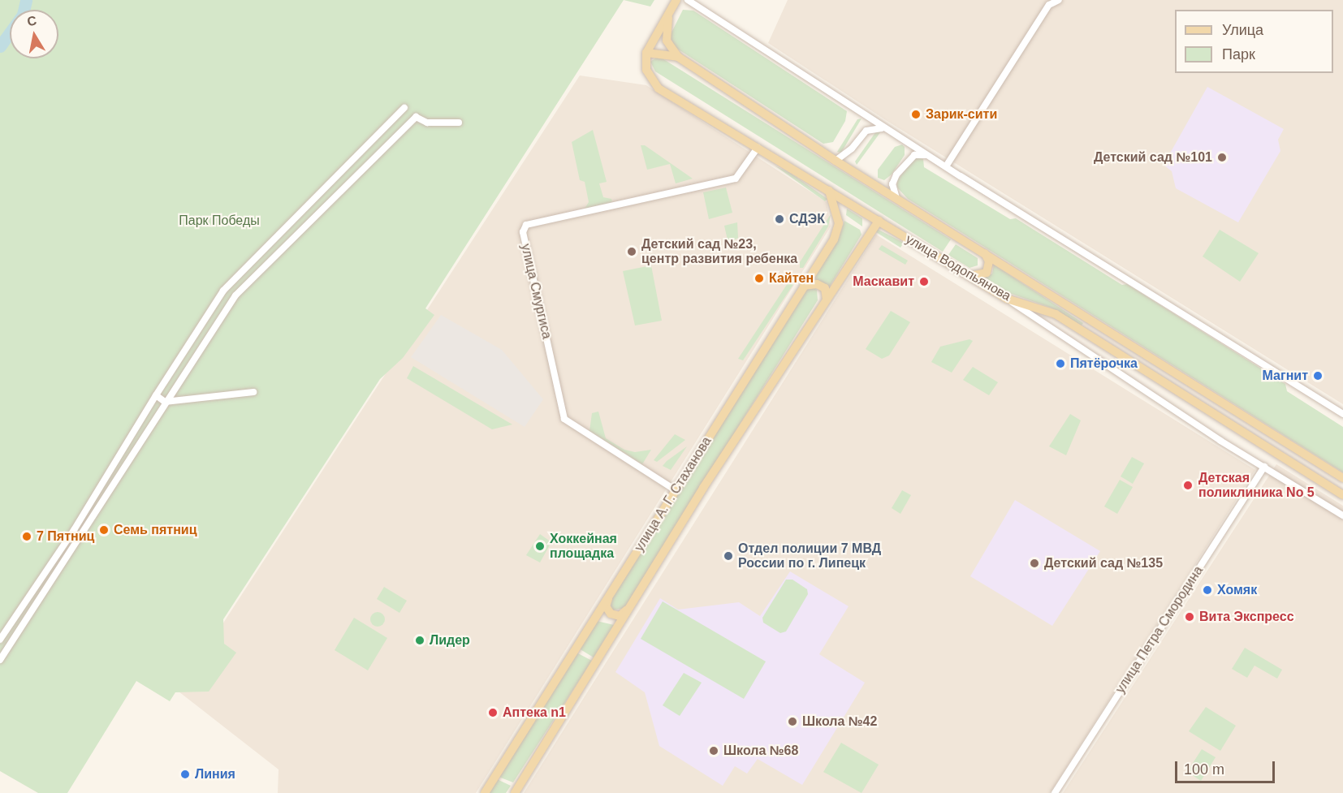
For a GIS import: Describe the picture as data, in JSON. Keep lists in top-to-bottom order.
{
  "streets": {
    "main road": ["улица Водопьянова", "улица А. Г. Стаханова"],
    "street": ["улица Смургиса", "улица Петра Смородина"]
  },
  "crossings": [
    ["улица Водопьянова", "улица Смургиса"],
    ["улица Водопьянова", "улица А. Г. Стаханова"],
    ["улица Смургиса", "улица А. Г. Стаханова"]
  ],
  "parks": ["Парк Победы"],
  "places": [
    "Зарик-сити",
    "Детский сад №101",
    "СДЭК",
    "Детский сад №23, центр развития ребенка",
    "Кайтен",
    "Маскавит",
    "Пятёрочка",
    "Магнит",
    "Детская поликлиника No 5",
    "Семь пятниц",
    "7 Пятниц",
    "Хоккейная площадка",
    "Отдел полиции 7 МВД России по г. Липецк",
    "Детский сад №135",
    "Хомяк",
    "Вита Экспресс",
    "Лидер",
    "Аптека n1",
    "Школа №42",
    "Школа №68",
    "Линия"
  ],
  "legend": ["Улица", "Парк"],
  "scale_bar": "100 m",
  "north": "top"
}
